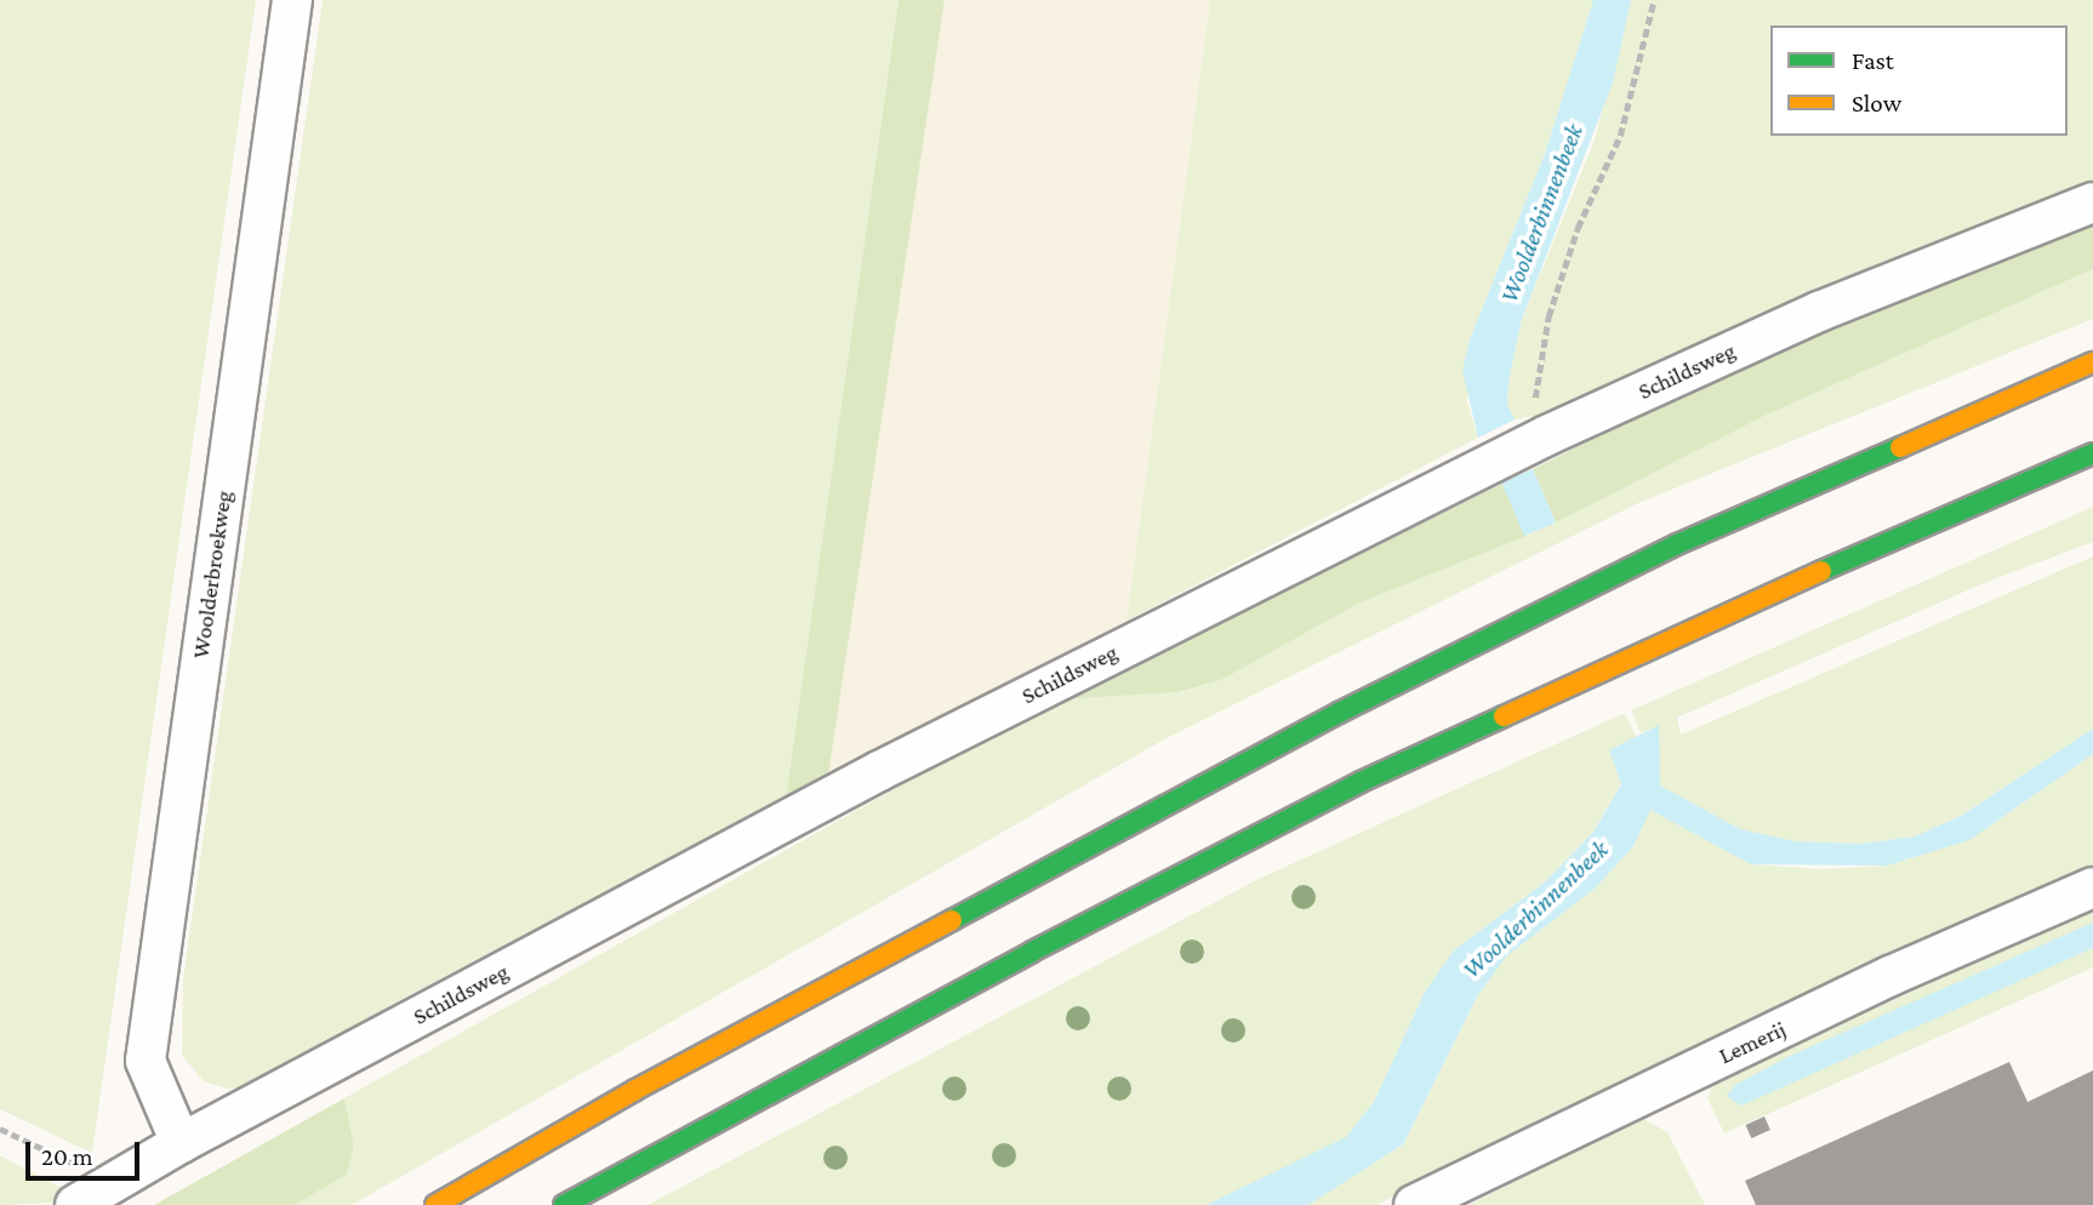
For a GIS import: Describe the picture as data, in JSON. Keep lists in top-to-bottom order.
{
  "streets": {
    "street": ["Schildsweg", "Woolderbroekweg", "Lemerij"]
  },
  "crossings": [
    ["Schildsweg", "Woolderbroekweg"]
  ],
  "water": ["Woolderbinnenbeek"],
  "legend": ["Fast", "Slow"],
  "scale_bar": "20 m"
}
